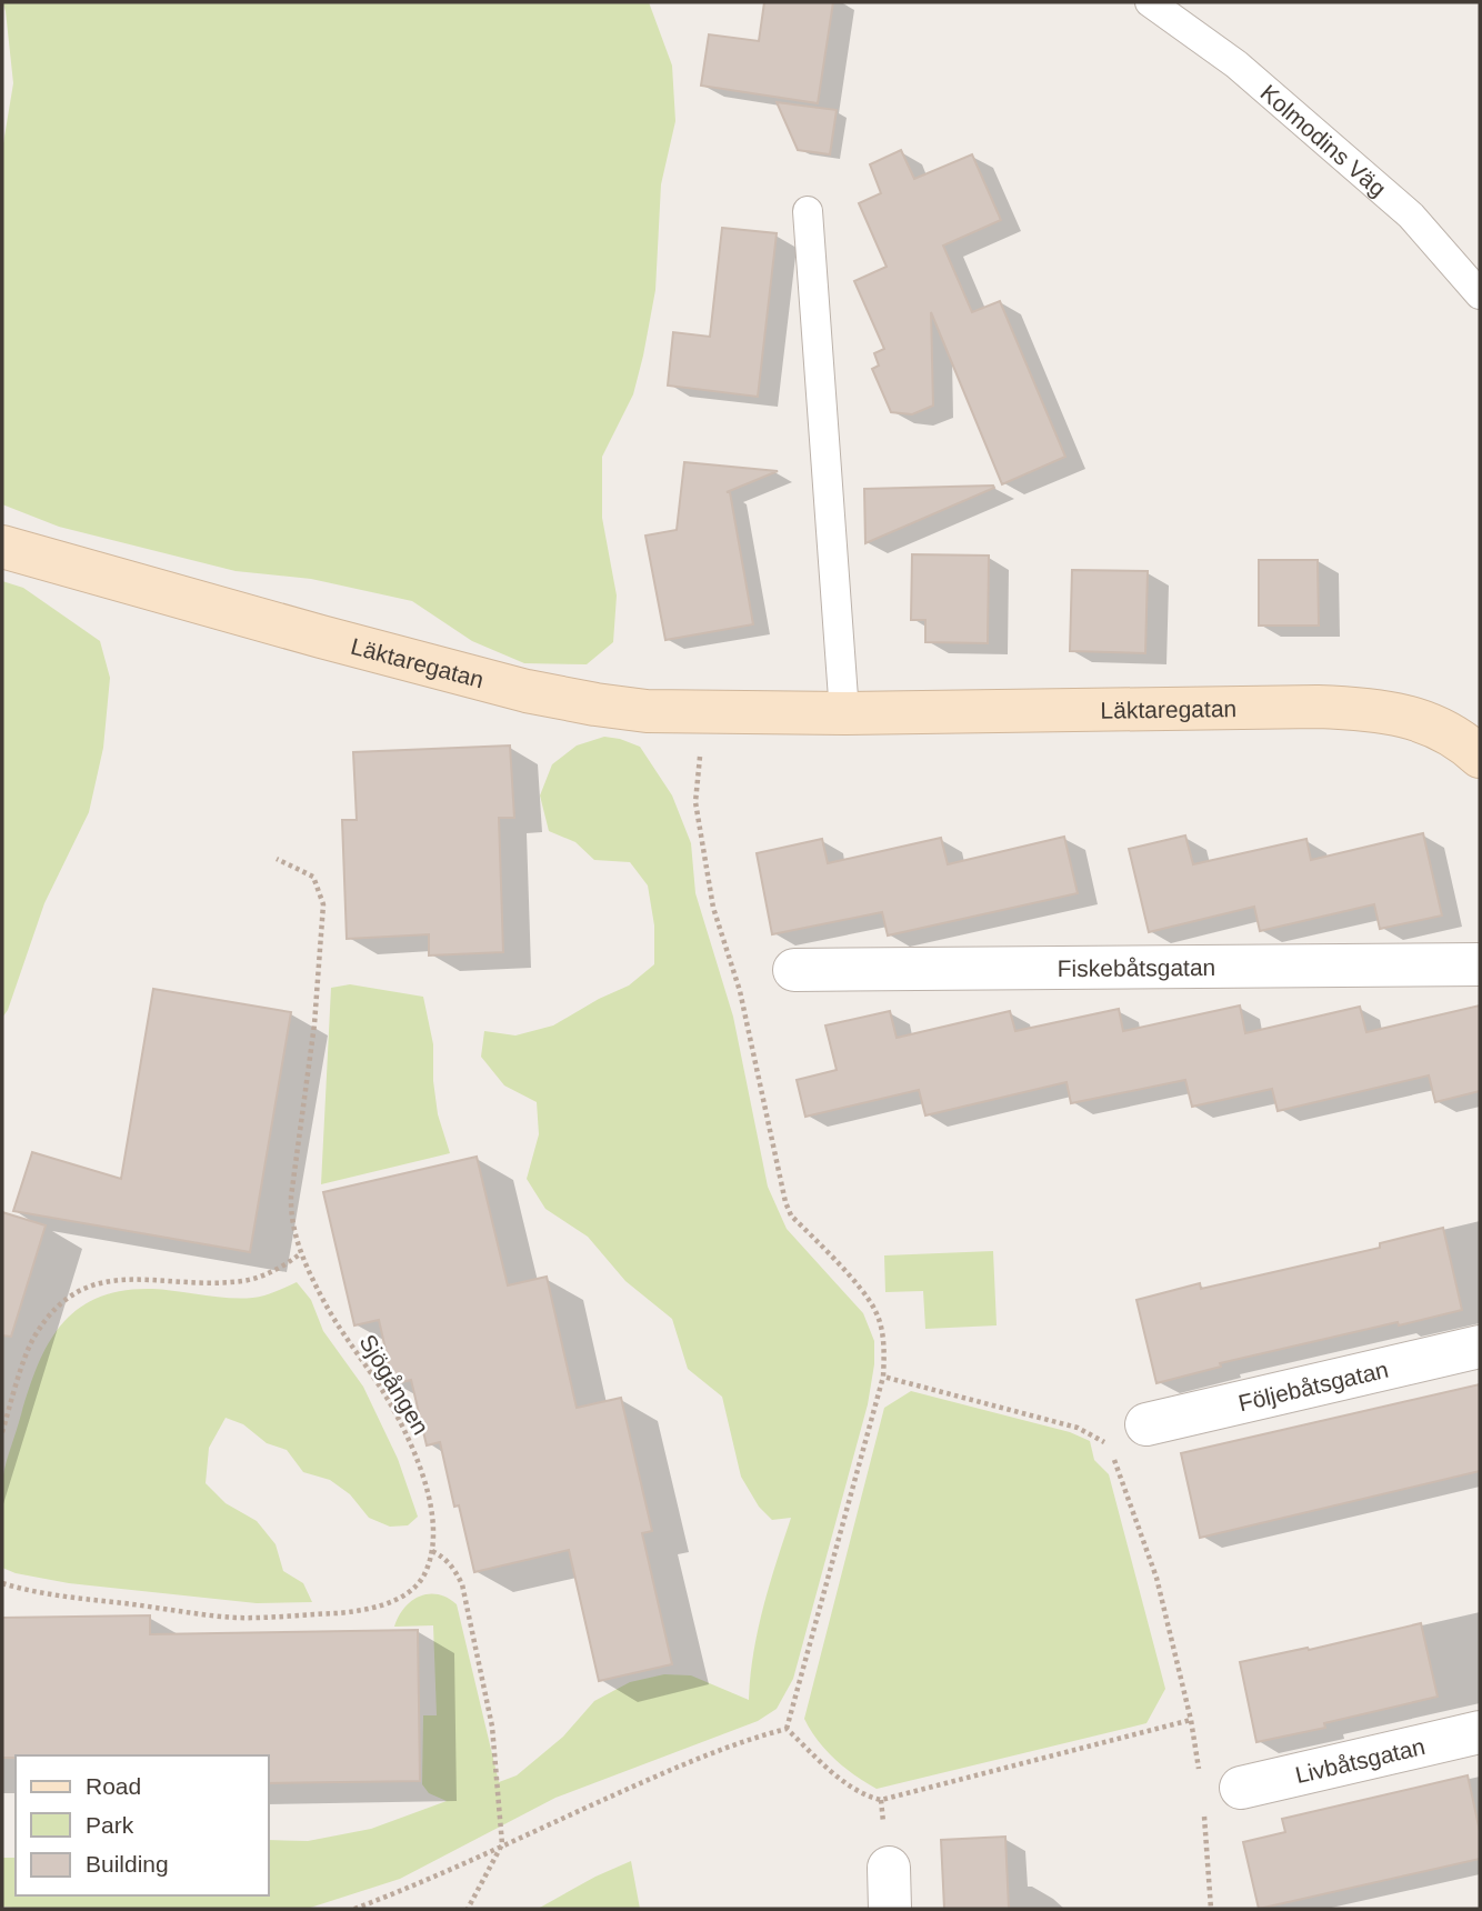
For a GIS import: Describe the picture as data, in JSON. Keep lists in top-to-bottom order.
{
  "streets": {
    "street": [
      "Läktaregatan",
      "Fiskebåtsgatan",
      "Följebåtsgatan",
      "Livbåtsgatan"
    ],
    "lane": ["Kolmodins Väg"],
    "path": ["Sjögången"]
  },
  "legend": ["Road", "Park", "Building"]
}
